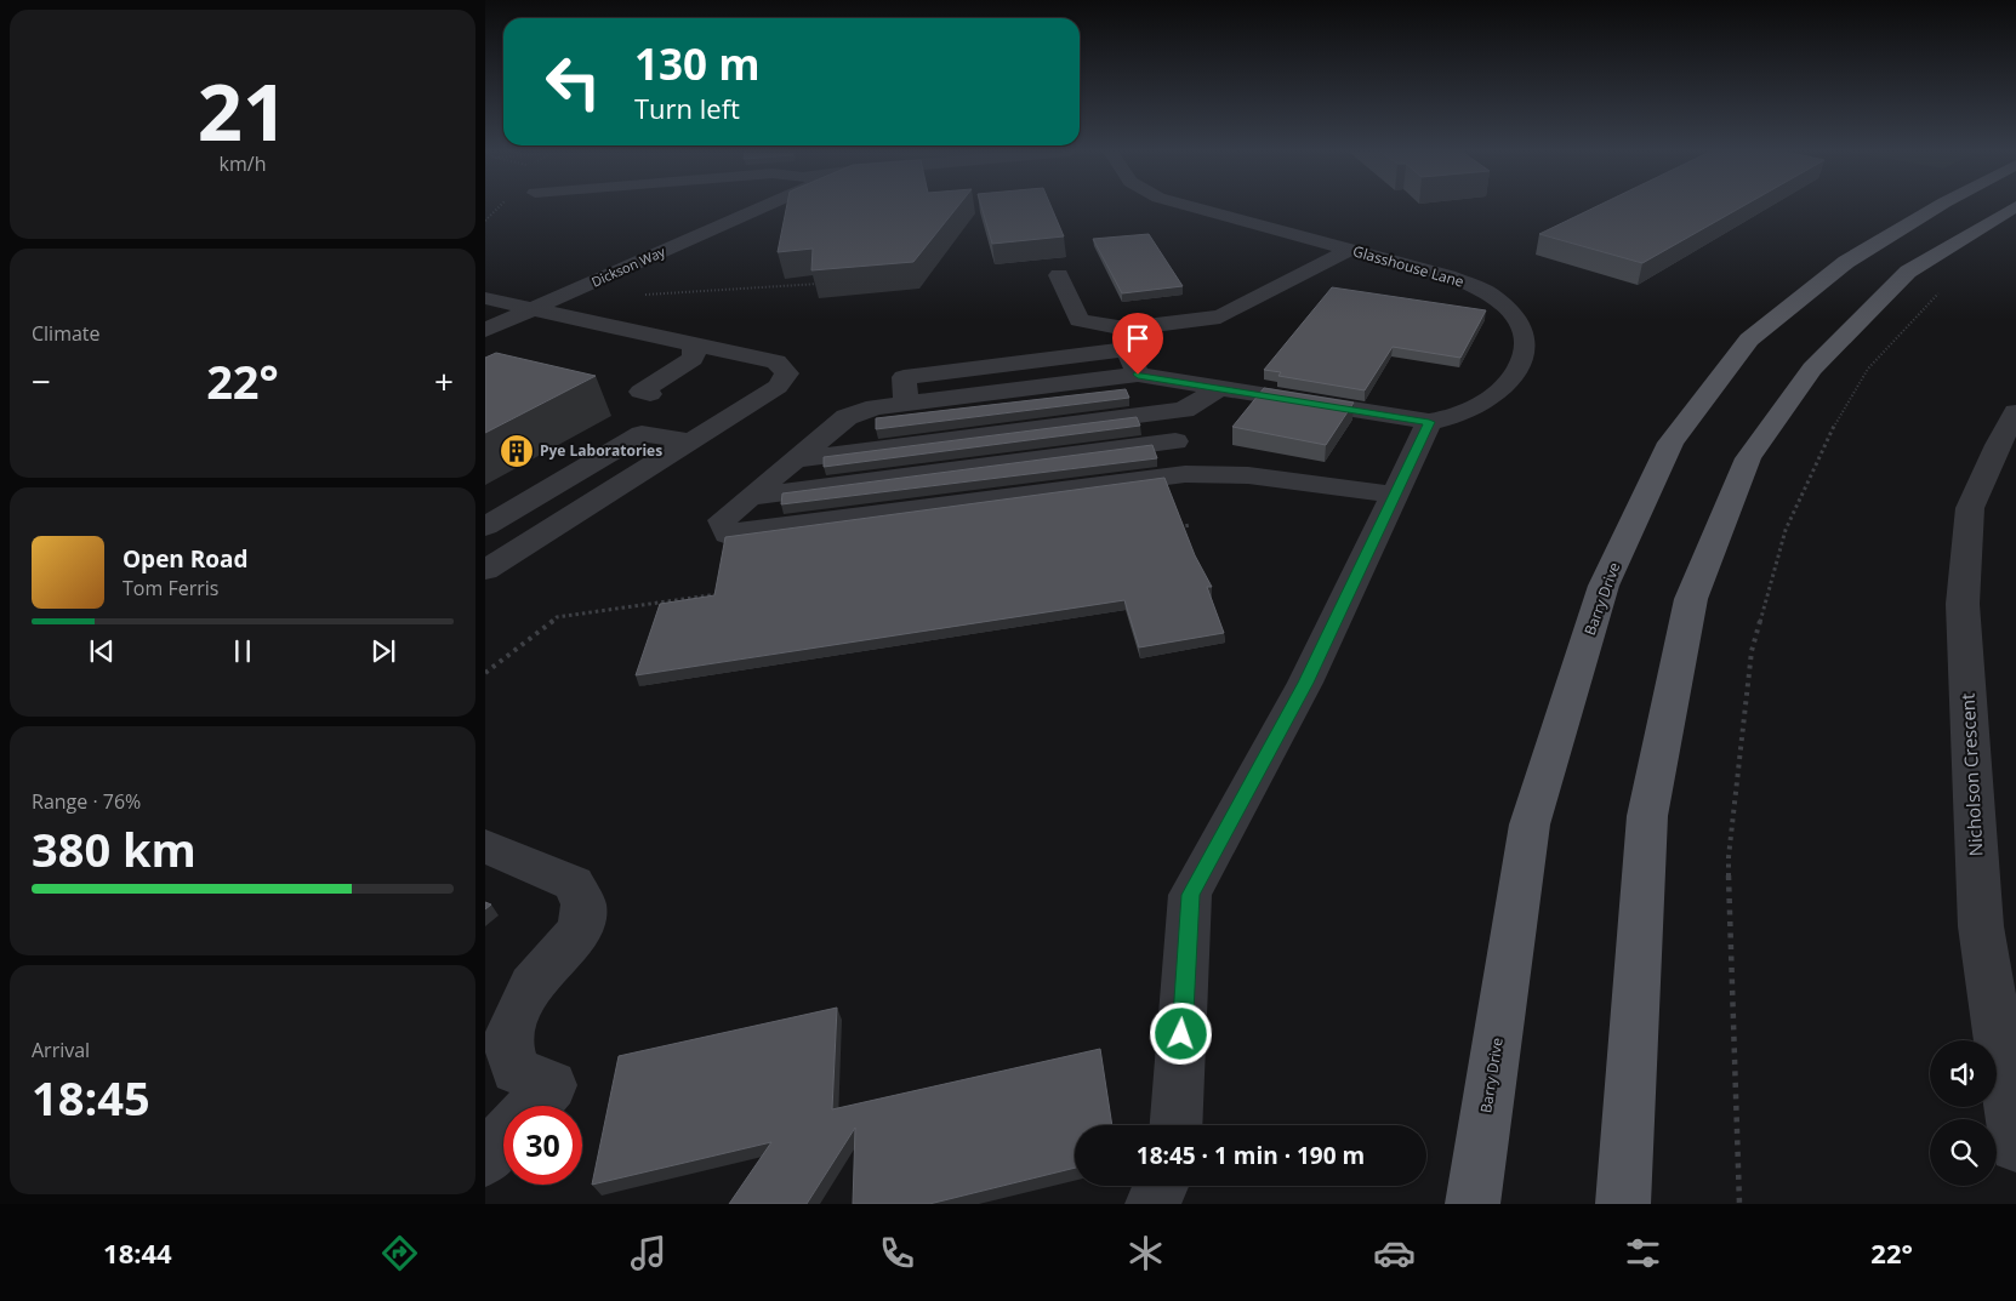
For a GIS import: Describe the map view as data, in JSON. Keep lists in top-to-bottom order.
{
  "streets": {
    "main road": ["Barry Drive"],
    "street": ["Dickson Way", "Glasshouse Lane", "Nicholson Crescent"]
  },
  "places": {
    "building": ["Pye Laboratories"]
  },
  "page": {
    "tile": [
      ["21", "km/h"],
      "Climate",
      ["Range · 76%", "380 km"],
      ["Arrival", "18:45"]
    ],
    "turn": ["130 m", "Turn left"],
    "heat": ["−", "22°", "+"],
    "song": ["Open Road", "Tom Ferris"],
    "limit": "30",
    "trip": "18:45 · 1 min · 190 m",
    "tabs": ["18:44", "22°"]
  }
}
